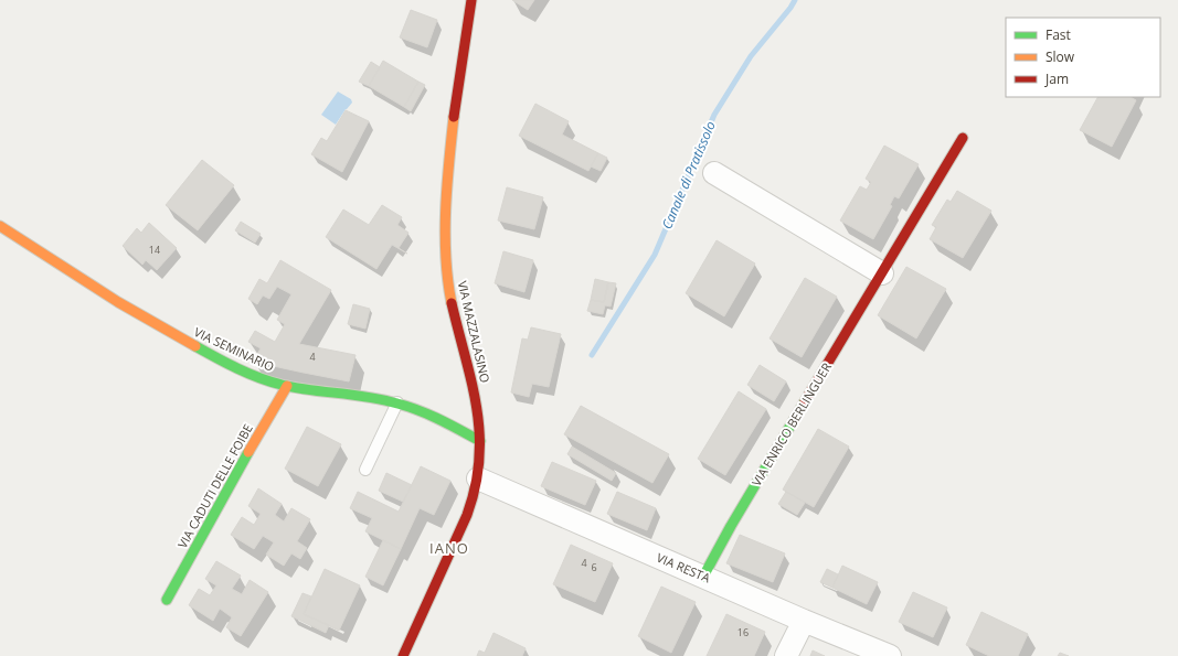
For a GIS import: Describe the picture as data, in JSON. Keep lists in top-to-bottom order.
{
  "streets": {
    "street": [
      "VIA MAZZALASINO",
      "VIA SEMINARIO",
      "VIA ENRICO BERLINGUER",
      "VIA CADUTI DELLE FOIBE",
      "VIA RESTA"
    ]
  },
  "crossings": [
    ["VIA MAZZALASINO", "VIA SEMINARIO"],
    ["VIA MAZZALASINO", "VIA RESTA"],
    ["VIA SEMINARIO", "VIA CADUTI DELLE FOIBE"],
    ["VIA ENRICO BERLINGUER", "VIA RESTA"]
  ],
  "districts": ["IANO"],
  "water": ["Canale di Pratissolo"],
  "house_numbers": [
    "14",
    "4",
    "4",
    "6",
    "16"
  ],
  "legend": ["Fast", "Slow", "Jam"]
}
